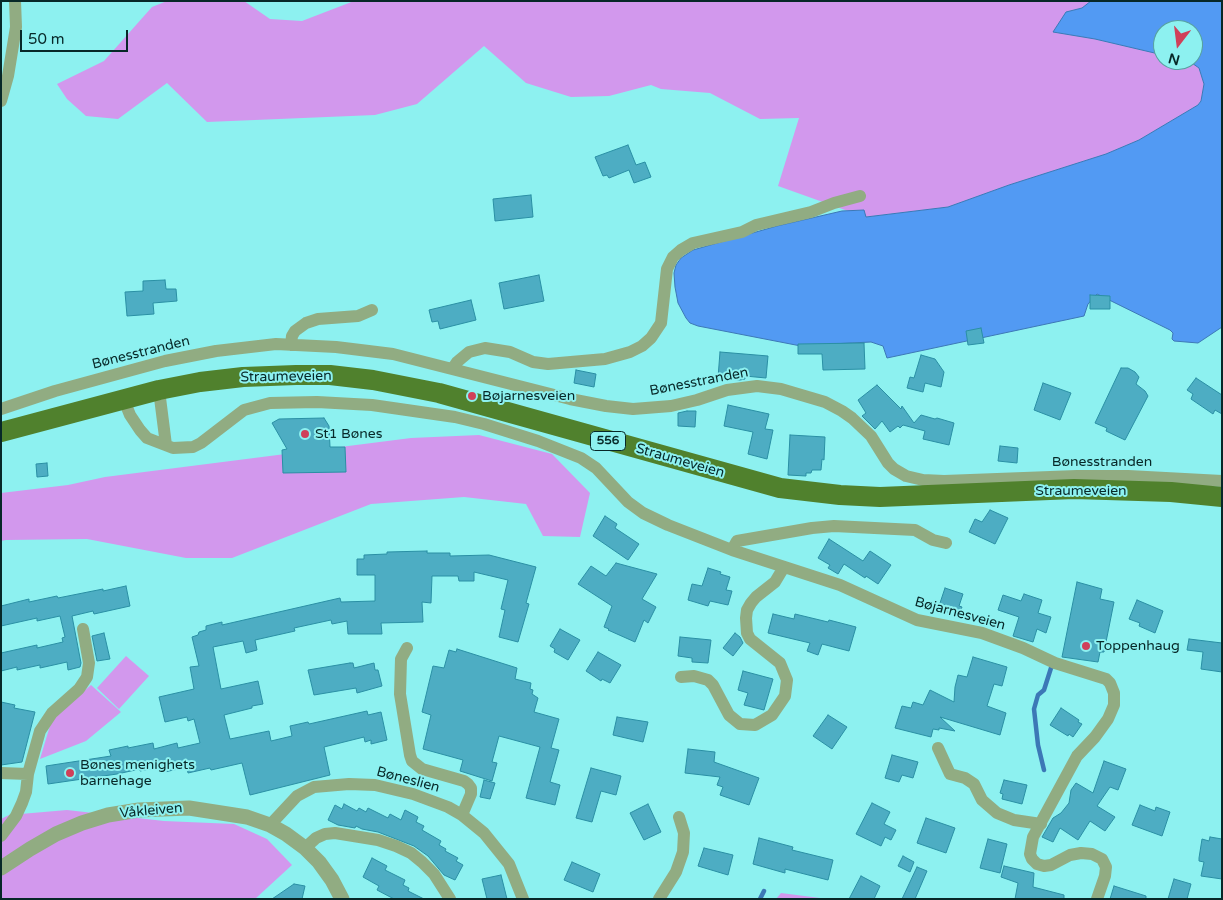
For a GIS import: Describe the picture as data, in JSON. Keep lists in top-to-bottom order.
{
  "streets": {
    "main road": ["Straumeveien", "556"],
    "street": [
      "Bønesstranden",
      "Bøjarnesveien",
      "Bøneslien",
      "Våkleiven"
    ]
  },
  "crossings": [
    ["Straumeveien", "Bøjarnesveien"],
    ["Bøneslien", "Våkleiven"]
  ],
  "places": [
    "Bøjarnesveien",
    "St1 Bønes",
    "Toppenhaug",
    "Bønes menighets barnehage"
  ],
  "scale_bar": "50 m",
  "north": "bottom"
}
